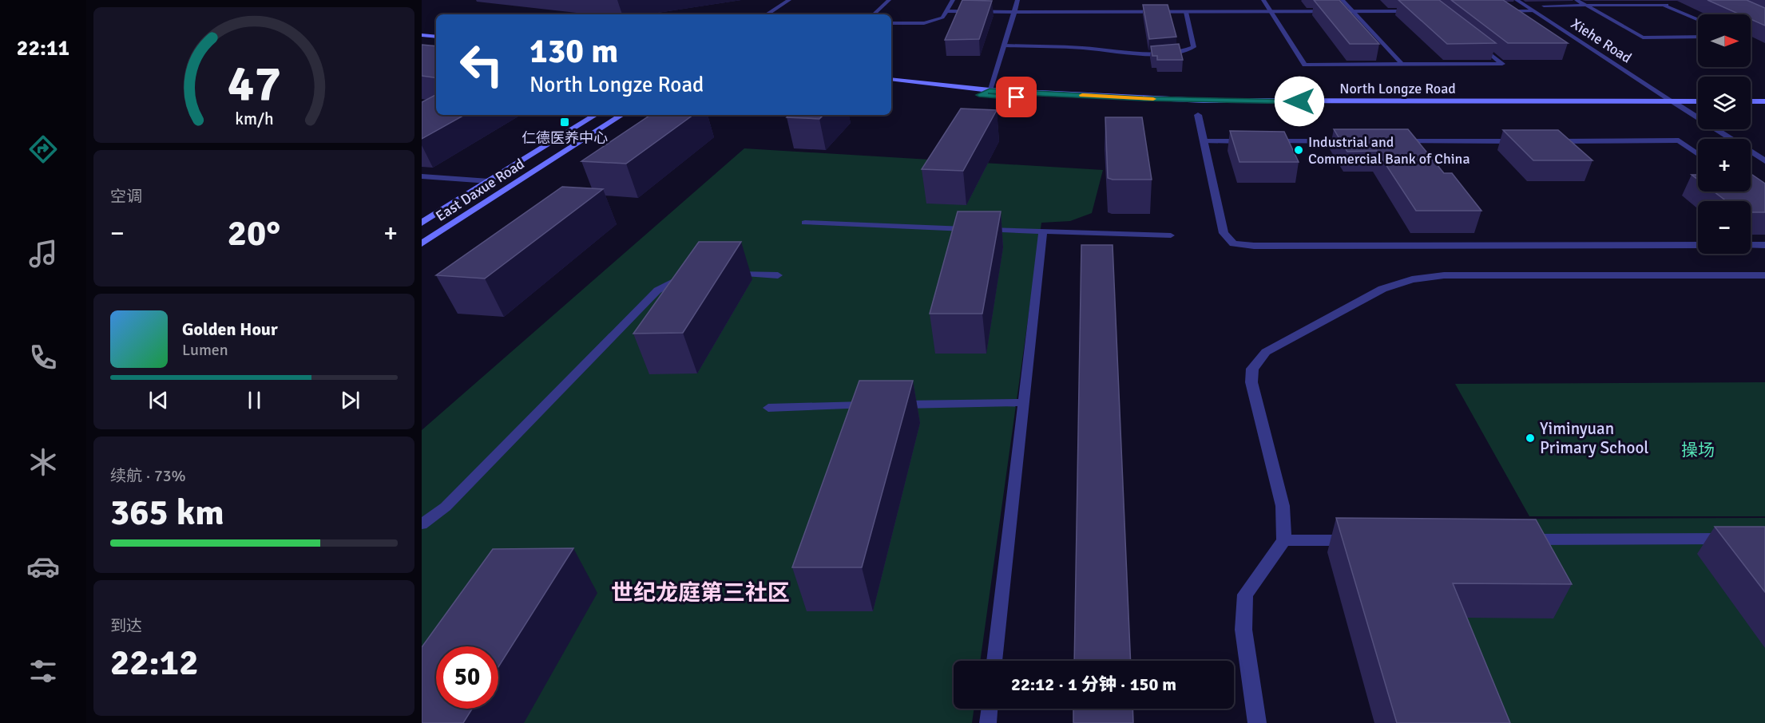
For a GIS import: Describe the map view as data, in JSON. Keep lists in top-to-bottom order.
{
  "streets": {
    "main road": ["North Longze Road", "East Daxue Road"],
    "street": ["Xiehe Road"]
  },
  "crossings": [
    ["Xiehe Road", "North Longze Road"]
  ],
  "districts": ["世纪龙庭第三社区"],
  "parks": ["操场"],
  "places": {
    "transit": ["仁德医养中心"],
    "other": ["Industrial and Commercial Bank of China", "Yiminyuan Primary School"]
  },
  "north": "right",
  "page": {
    "tabs": "22:11",
    "map_buttons": ["+", "−"],
    "turn": ["130 m", "North Longze Road"],
    "tile": [
      "空调",
      ["续航 · 73%", "365 km"],
      ["到达", "22:12"]
    ],
    "heat": ["−", "20°", "+"],
    "song": ["Golden Hour", "Lumen"],
    "limit": "50",
    "trip": "22:12 · 1 分钟 · 150 m",
    "gauge": ["47", "km/h"]
  }
}
